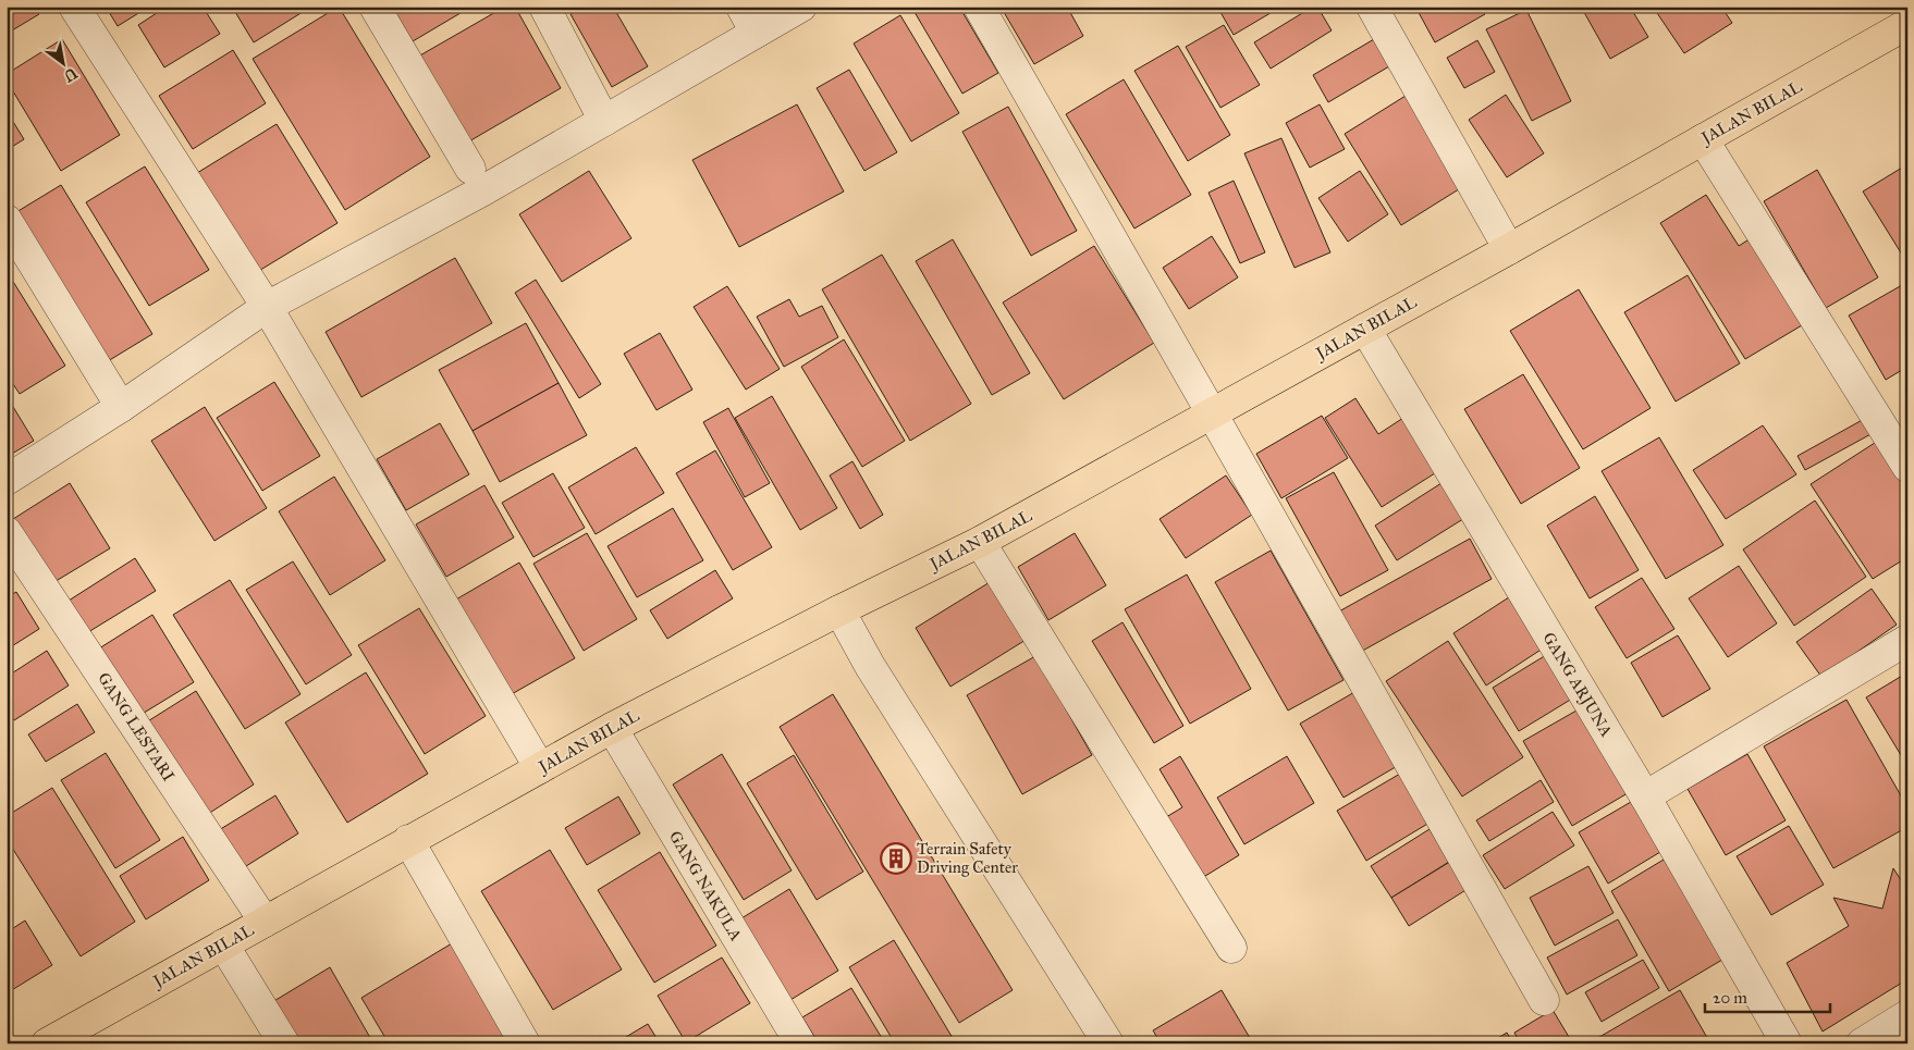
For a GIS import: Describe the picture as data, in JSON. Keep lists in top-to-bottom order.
{
  "streets": {
    "main road": ["JALAN BILAL"],
    "street": ["GANG ARJUNA", "GANG LESTARI", "GANG NAKULA"]
  },
  "crossings": [
    ["JALAN BILAL", "GANG ARJUNA"],
    ["JALAN BILAL", "GANG LESTARI"],
    ["JALAN BILAL", "GANG NAKULA"]
  ],
  "places": {
    "building": ["Terrain Safety Driving Center"]
  },
  "scale_bar": "20 m",
  "north": "bottom right"
}
